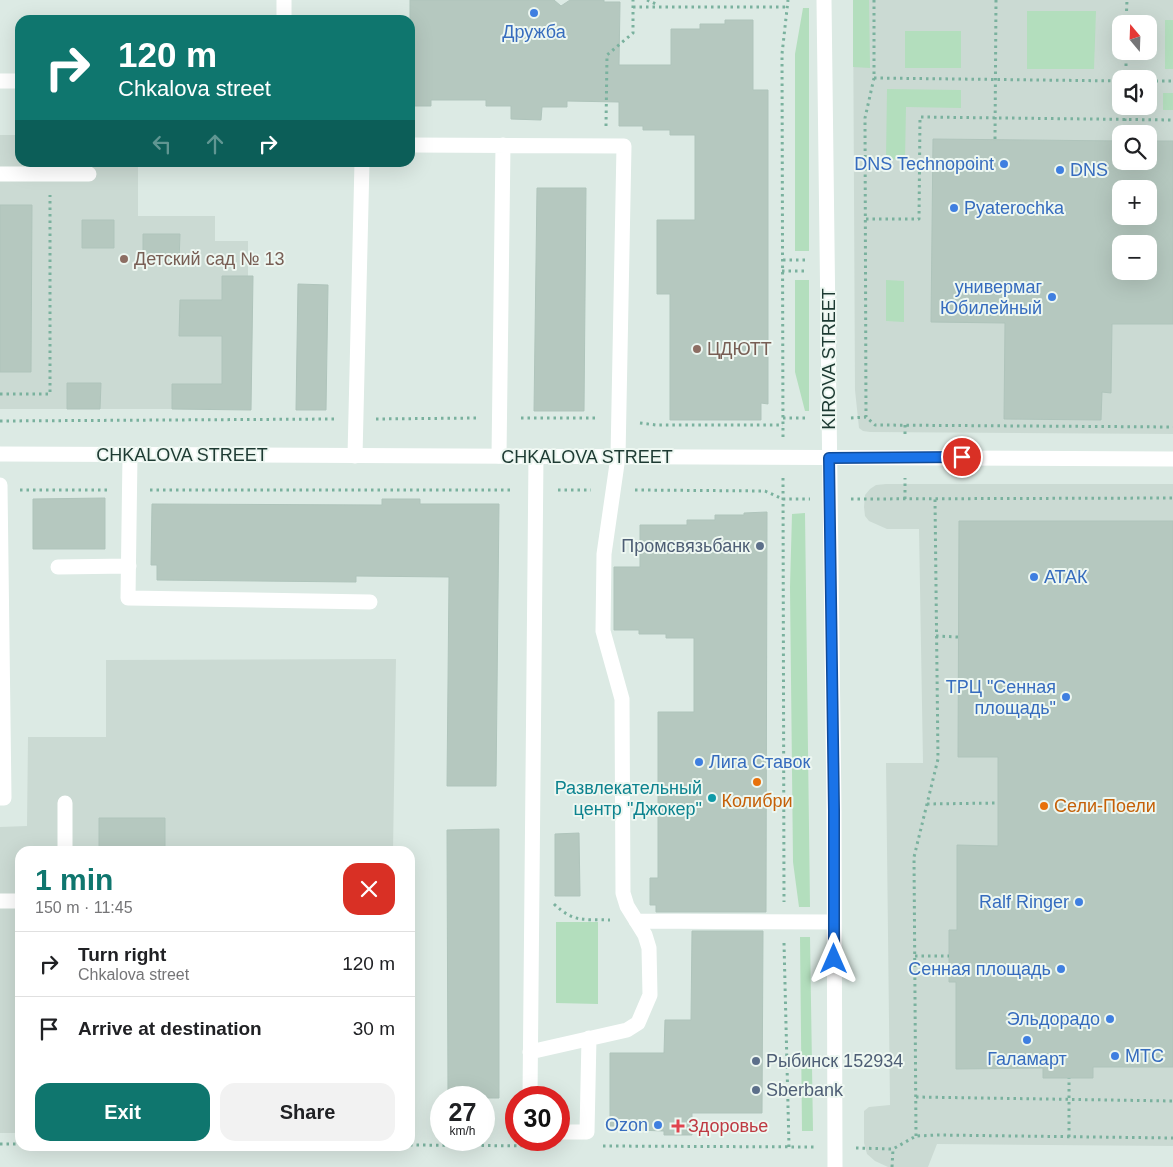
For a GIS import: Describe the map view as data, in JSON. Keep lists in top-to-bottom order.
{
  "streets": {
    "street": ["KIROVA STREET", "CHKALOVA STREET"]
  },
  "crossings": [
    ["KIROVA STREET", "CHKALOVA STREET"]
  ],
  "places": {
    "other": [
      "Дружба",
      "DNS Technopoint",
      "DNS",
      "Pyaterochka",
      "Детский сад № 13",
      "универмаг Юбилейный",
      "ЦДЮТТ",
      "Промсвязьбанк",
      "АТАК",
      "ТРЦ \"Сенная площадь\"",
      "Лига Ставок",
      "Колибри",
      "Развлекательный центр \"Джокер\"",
      "Сели-Поели",
      "Ralf Ringer",
      "Сенная площадь",
      "Эльдорадо",
      "Галамарт",
      "МТС",
      "Рыбинск 152934",
      "Sberbank",
      "Ozon"
    ],
    "health": ["Здоровье"]
  },
  "north": "top",
  "page": {
    "map_buttons": ["+", "−"],
    "turn": ["120 m", "Chkalova street"],
    "heading": ["1 min", "150 m · 11:45"],
    "list": [
      {
        "name": "Turn right",
        "note": "Chkalova street",
        "value": "120 m"
      },
      {
        "name": "Arrive at destination",
        "value": "30 m"
      }
    ],
    "buttons": ["Exit", "Share"],
    "speed": "27 km/h",
    "limit": "30"
  }
}
